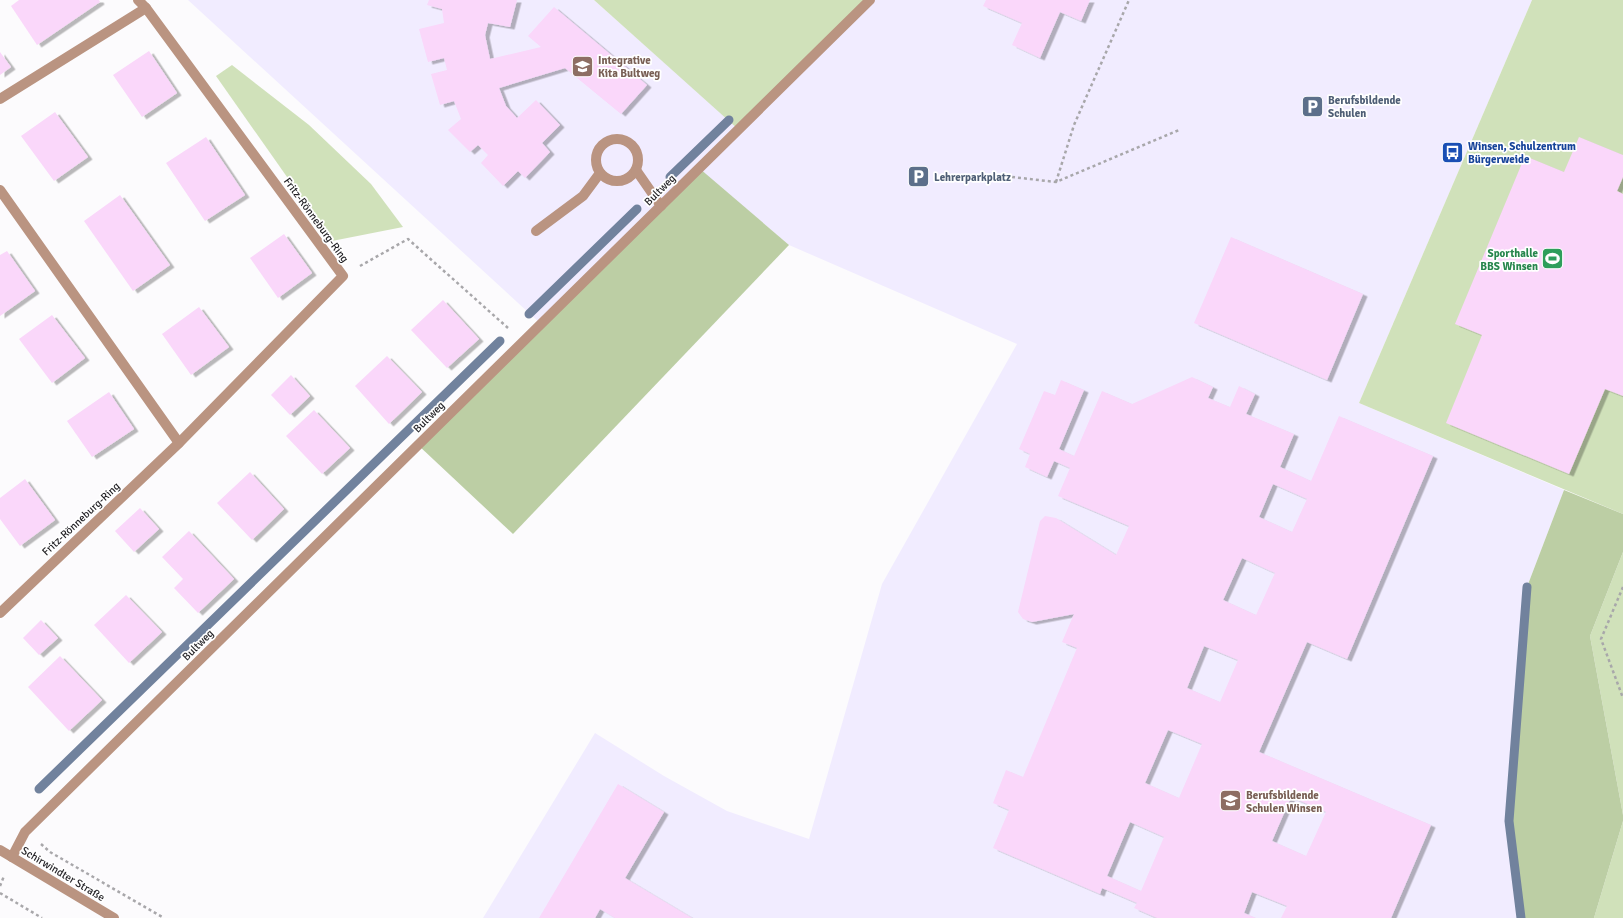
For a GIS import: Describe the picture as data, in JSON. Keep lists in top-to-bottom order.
{
  "streets": {
    "street": ["Bultweg", "Fritz-Rönneburg-Ring", "Schirwindter Straße"]
  },
  "crossings": [
    ["Bultweg", "Schirwindter Straße"]
  ],
  "places": {
    "school or university": ["Integrative Kita Bultweg", "Berufsbildende Schulen Winsen"],
    "parking": ["Berufsbildende Schulen", "Lehrerparkplatz"],
    "bus stop": ["Winsen, Schulzentrum Bürgerweide"],
    "sports": ["Sporthalle BBS Winsen"]
  }
}
